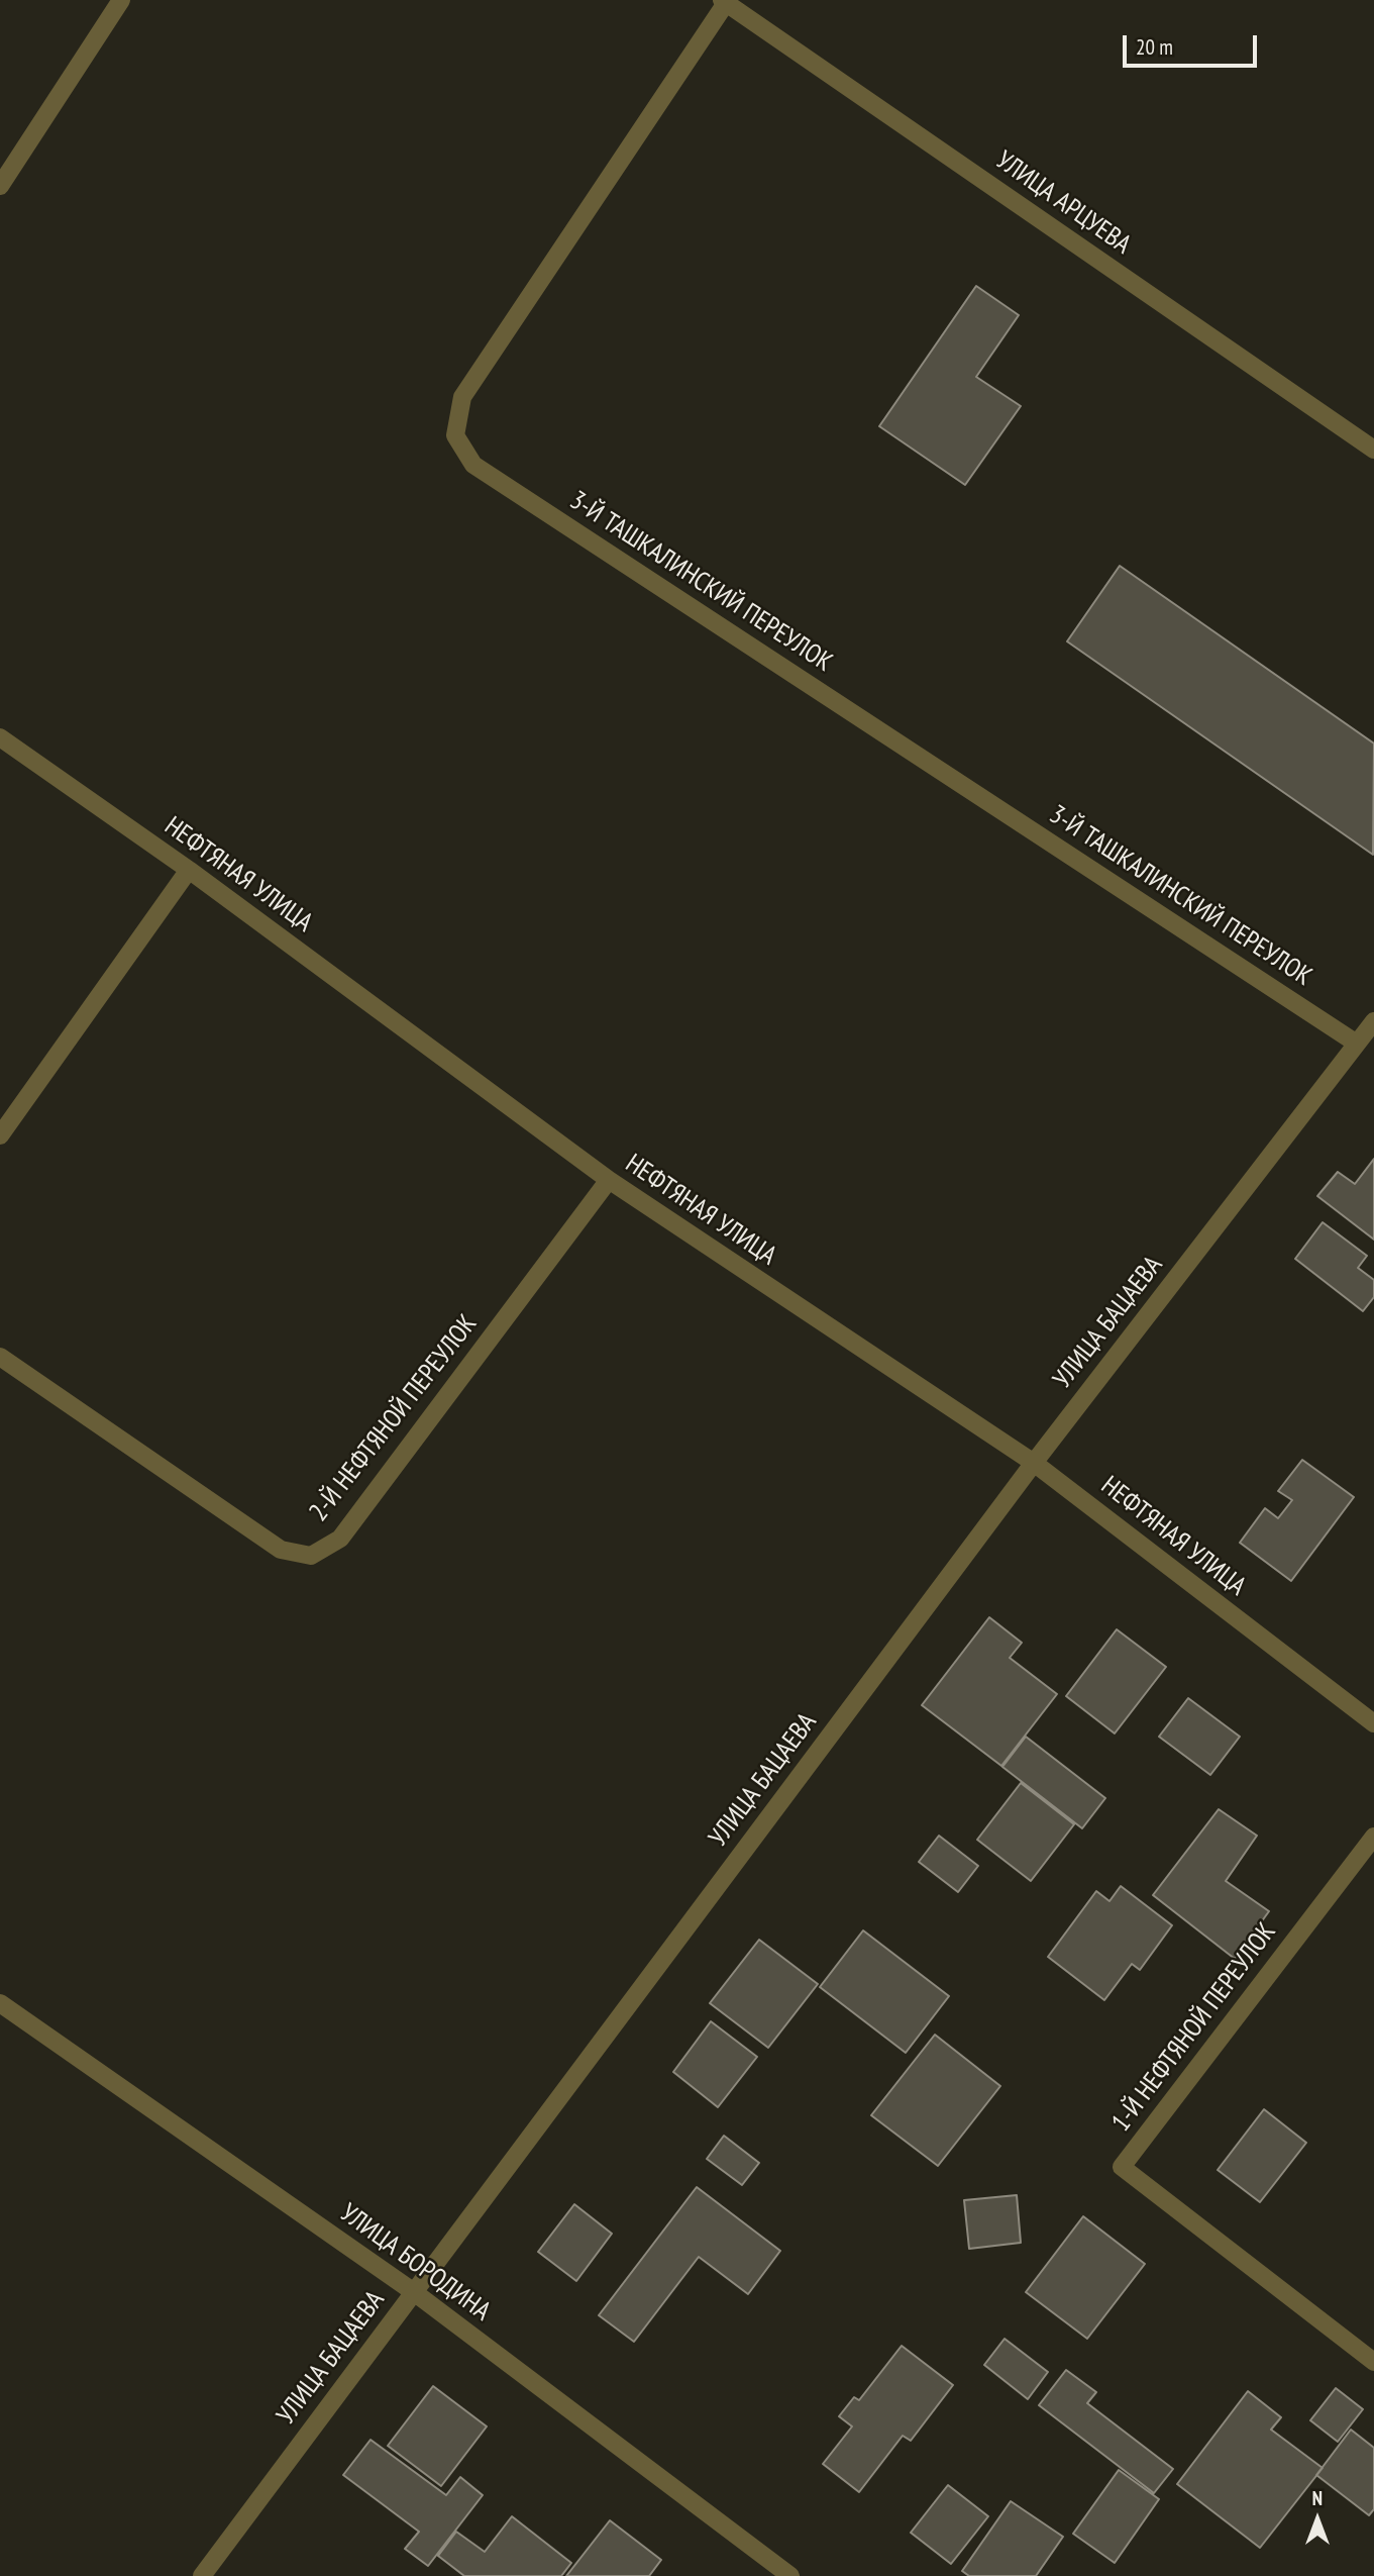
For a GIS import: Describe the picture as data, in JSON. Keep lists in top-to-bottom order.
{
  "streets": {
    "street": [
      "УЛИЦА АРЦУЕВА",
      "3-Й ТАШКАЛИНСКИЙ ПЕРЕУЛОК",
      "НЕФТЯНАЯ УЛИЦА",
      "УЛИЦА БАЦАЕВА",
      "2-Й НЕФТЯНОЙ ПЕРЕУЛОК",
      "1-Й НЕФТЯНОЙ ПЕРЕУЛОК",
      "УЛИЦА БОРОДИНА"
    ]
  },
  "crossings": [
    ["УЛИЦА АРЦУЕВА", "3-Й ТАШКАЛИНСКИЙ ПЕРЕУЛОК"],
    ["3-Й ТАШКАЛИНСКИЙ ПЕРЕУЛОК", "УЛИЦА БАЦАЕВА"],
    ["НЕФТЯНАЯ УЛИЦА", "УЛИЦА БАЦАЕВА"],
    ["НЕФТЯНАЯ УЛИЦА", "2-Й НЕФТЯНОЙ ПЕРЕУЛОК"],
    ["УЛИЦА БАЦАЕВА", "УЛИЦА БОРОДИНА"]
  ],
  "scale_bar": "20 m",
  "north": "top"
}
